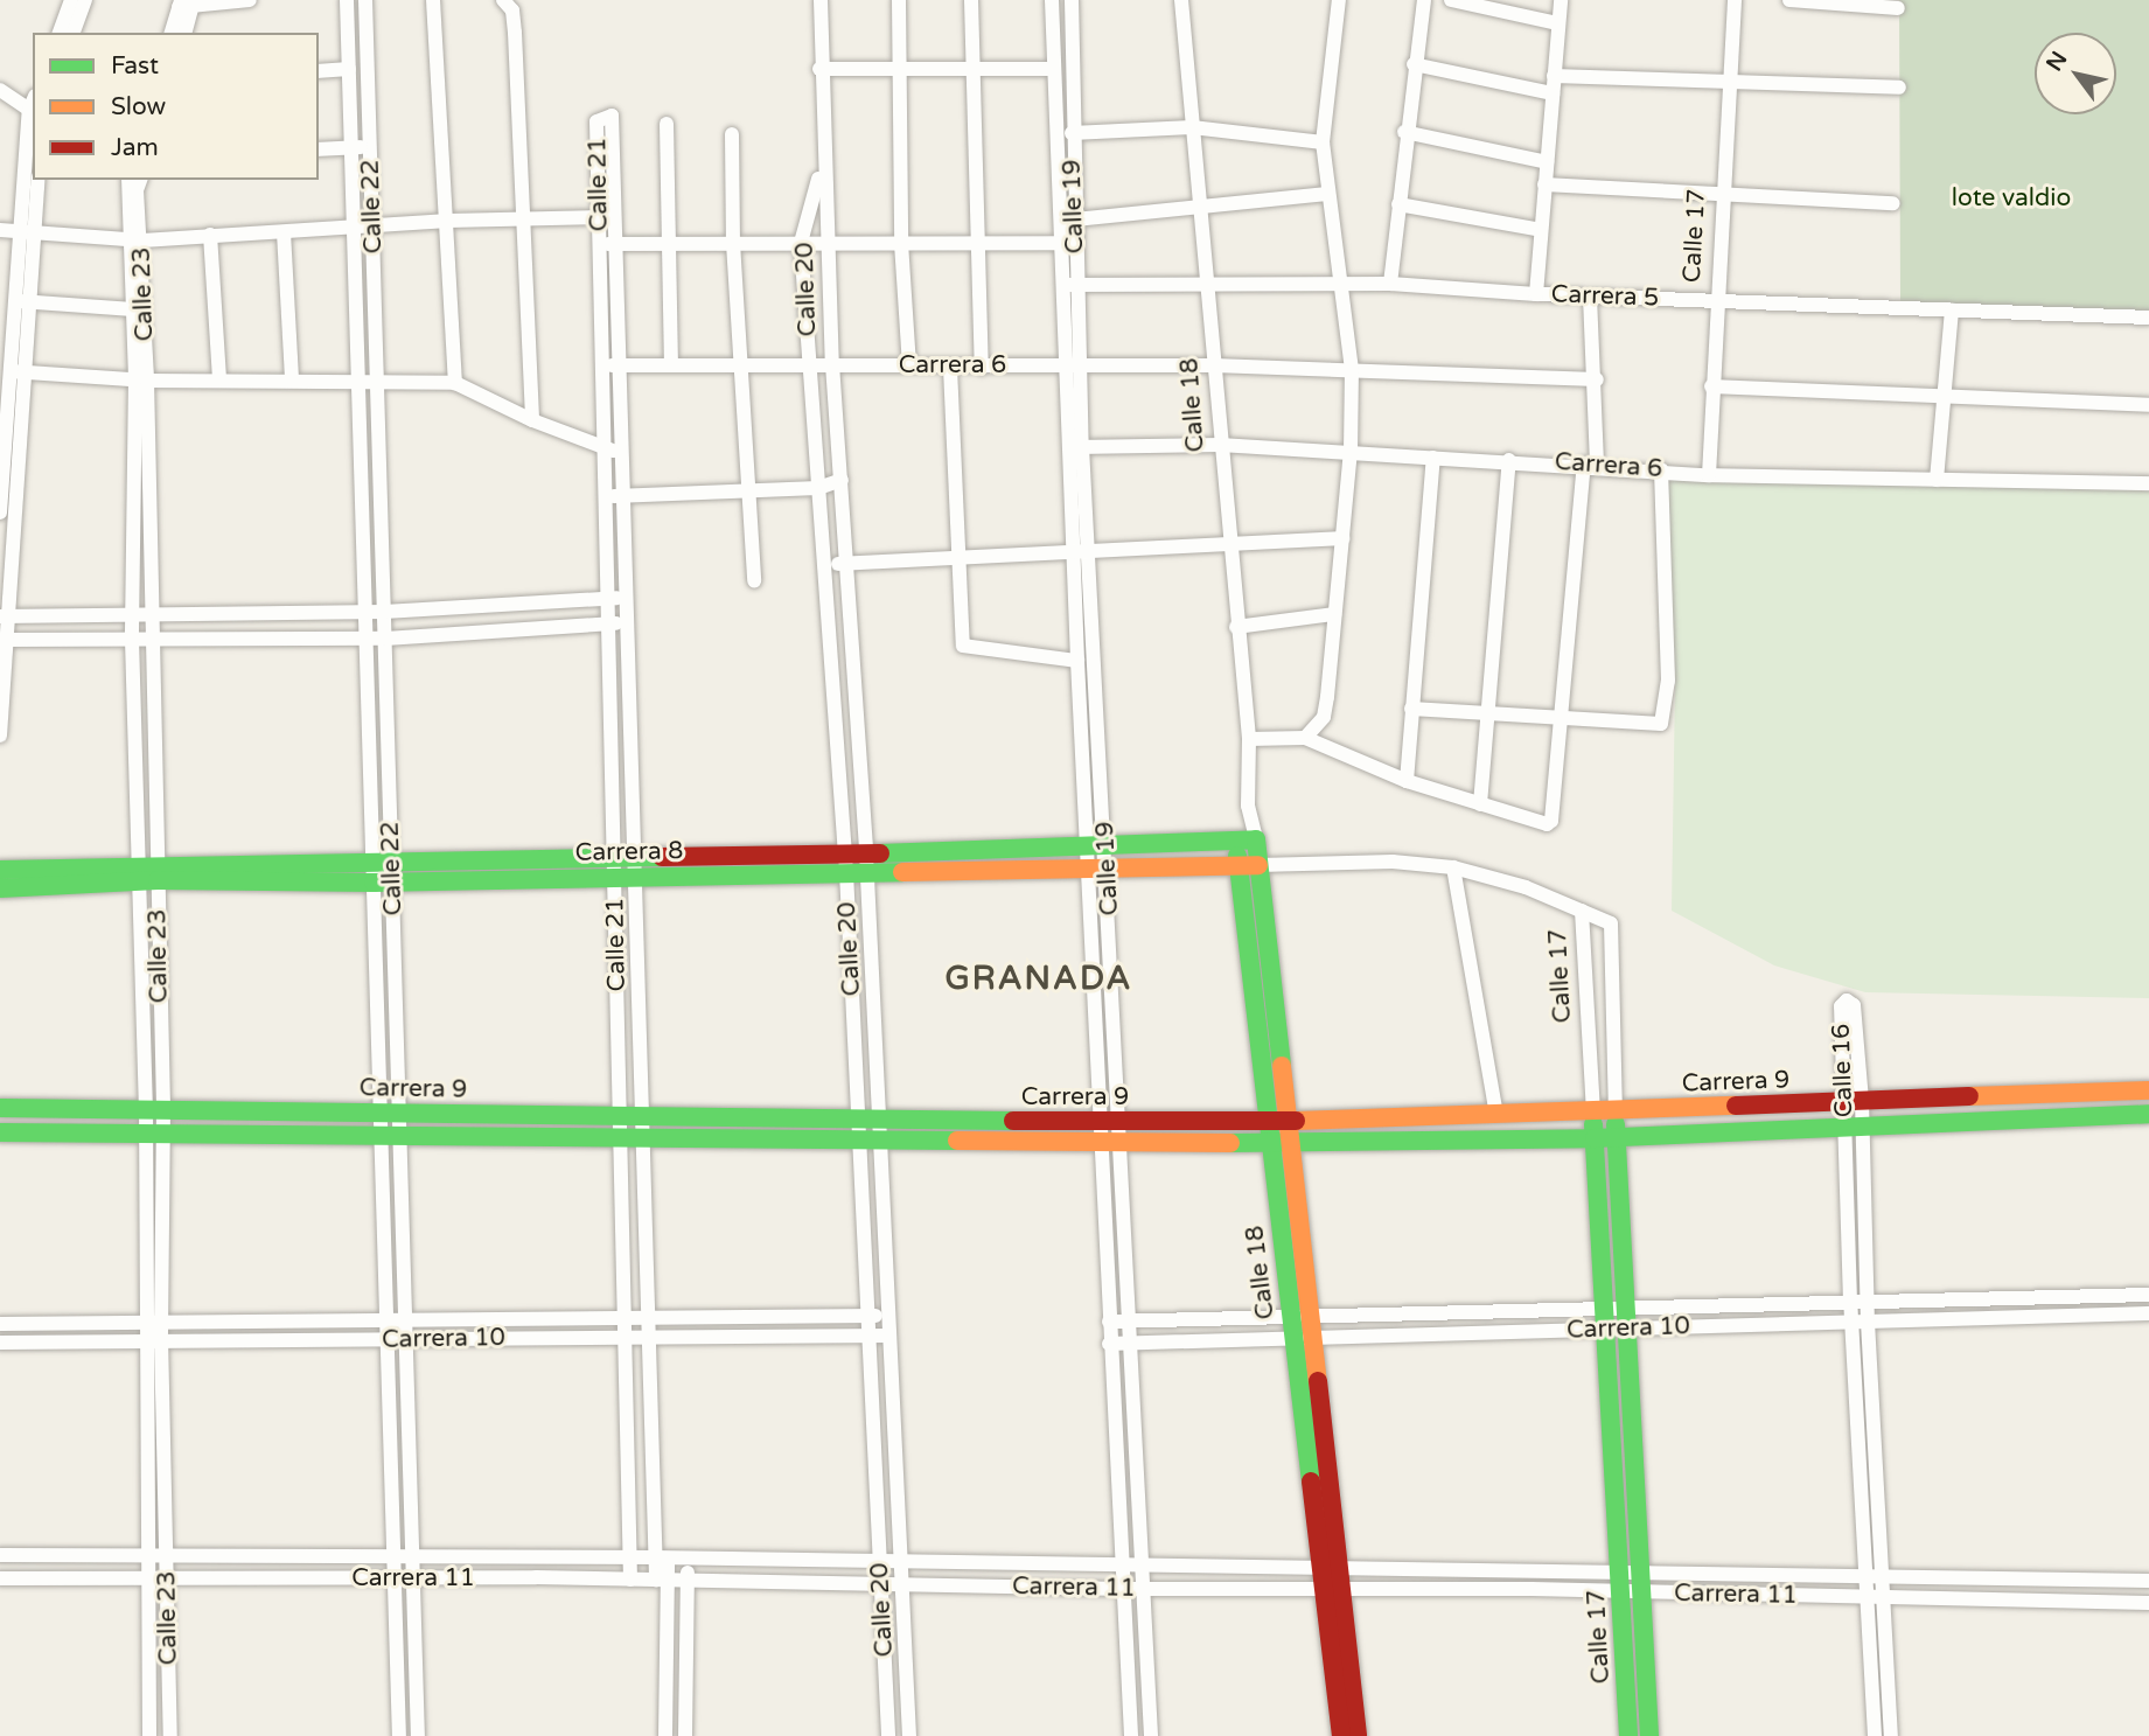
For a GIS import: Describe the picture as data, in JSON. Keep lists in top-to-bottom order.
{
  "streets": {
    "street": [
      "Calle 21",
      "Calle 22",
      "Calle 19",
      "Calle 17",
      "Calle 20",
      "Calle 23",
      "Carrera 5",
      "Carrera 6",
      "Calle 18",
      "Carrera 8",
      "Calle 16",
      "Carrera 9",
      "Carrera 10",
      "Carrera 11"
    ]
  },
  "crossings": [
    ["Calle 21", "Carrera 6"],
    ["Calle 21", "Carrera 8"],
    ["Calle 21", "Carrera 9"],
    ["Calle 21", "Carrera 10"],
    ["Calle 21", "Carrera 11"],
    ["Calle 22", "Carrera 8"],
    ["Calle 22", "Carrera 9"],
    ["Calle 22", "Carrera 10"],
    ["Calle 22", "Carrera 11"],
    ["Calle 19", "Carrera 5"],
    ["Calle 19", "Carrera 6"],
    ["Calle 19", "Carrera 8"],
    ["Calle 19", "Carrera 9"],
    ["Calle 19", "Carrera 10"],
    ["Calle 19", "Carrera 11"],
    ["Calle 17", "Carrera 5"],
    ["Calle 17", "Carrera 6"],
    ["Calle 17", "Carrera 9"],
    ["Calle 17", "Carrera 10"],
    ["Calle 17", "Carrera 11"],
    ["Calle 20", "Carrera 6"],
    ["Calle 20", "Carrera 8"],
    ["Calle 20", "Carrera 9"],
    ["Calle 20", "Carrera 10"],
    ["Calle 20", "Carrera 11"],
    ["Calle 23", "Carrera 8"],
    ["Calle 23", "Carrera 9"],
    ["Calle 23", "Carrera 10"],
    ["Calle 23", "Carrera 11"],
    ["Carrera 5", "Calle 18"],
    ["Carrera 6", "Calle 18"],
    ["Calle 18", "Carrera 8"],
    ["Calle 18", "Carrera 9"],
    ["Calle 18", "Carrera 10"],
    ["Calle 18", "Carrera 11"],
    ["Calle 16", "Carrera 9"],
    ["Calle 16", "Carrera 10"],
    ["Calle 16", "Carrera 11"]
  ],
  "districts": ["GRANADA"],
  "parks": ["lote valdio"],
  "legend": ["Fast", "Slow", "Jam"],
  "north": "top left"
}
